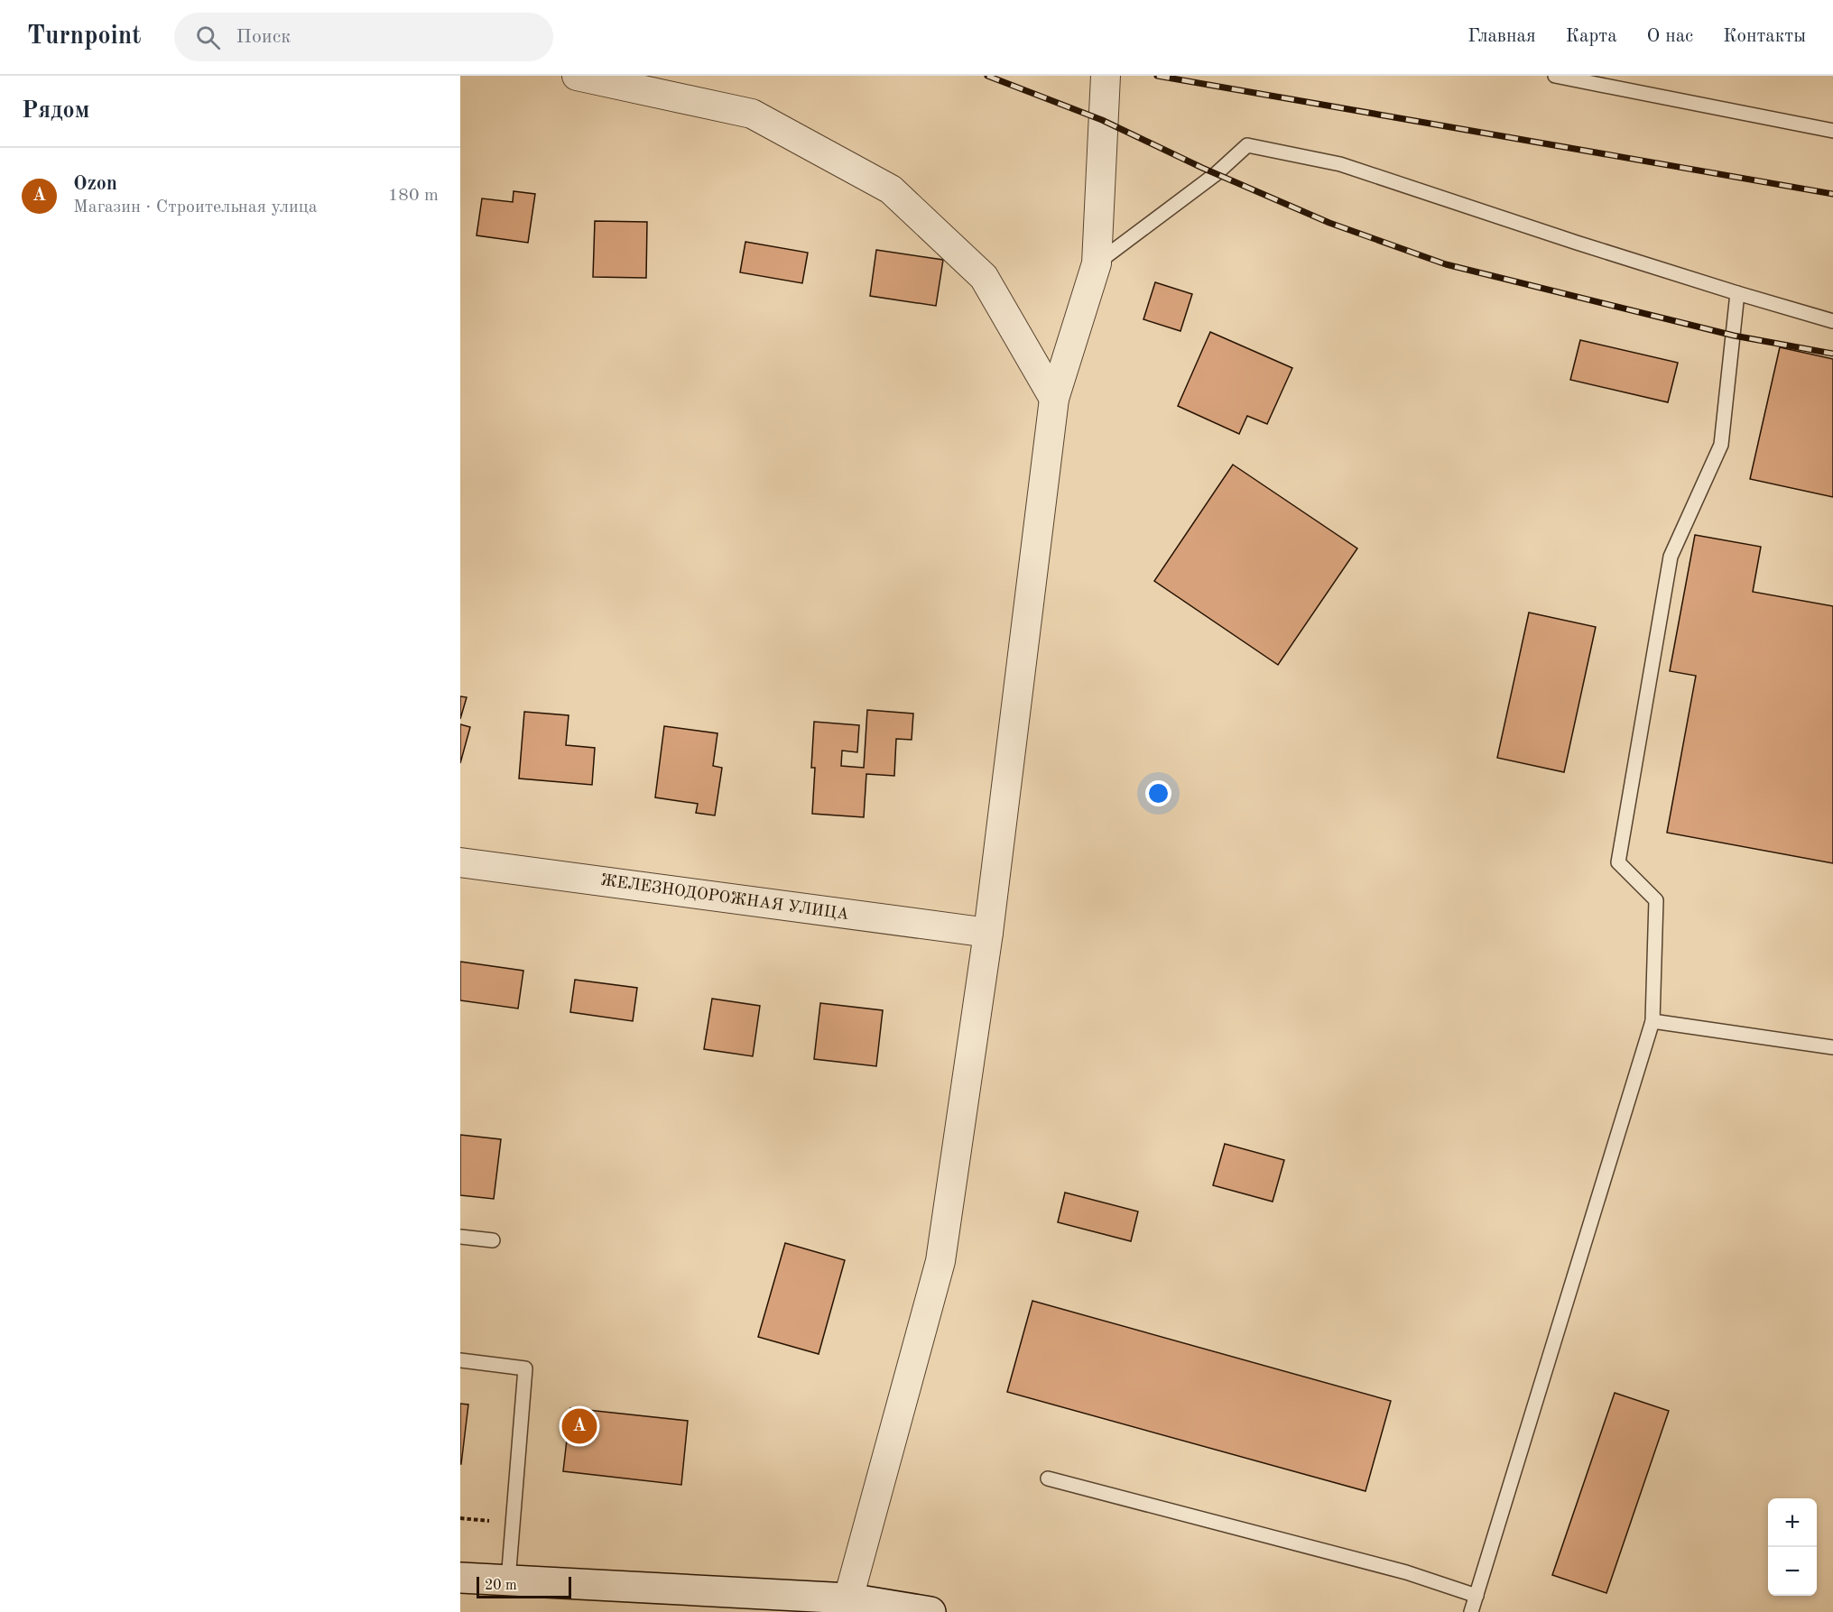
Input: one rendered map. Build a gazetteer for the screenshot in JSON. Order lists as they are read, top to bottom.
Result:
{
  "streets": {
    "street": ["ЖЕЛЕЗНОДОРОЖНАЯ УЛИЦА"]
  },
  "scale_bar": "20 m",
  "page": {
    "header": "Turnpoint",
    "search": "Поиск",
    "nav": [
      "Главная",
      "Карта",
      "О нас",
      "Контакты"
    ],
    "heading": "Рядом",
    "list": [
      {
        "mark": "A",
        "name": "Ozon",
        "note": "Магазин · Строительная улица",
        "value": "180 m"
      }
    ],
    "pins": "A",
    "map_buttons": ["+", "−"],
    "scale": "20 m"
  }
}
